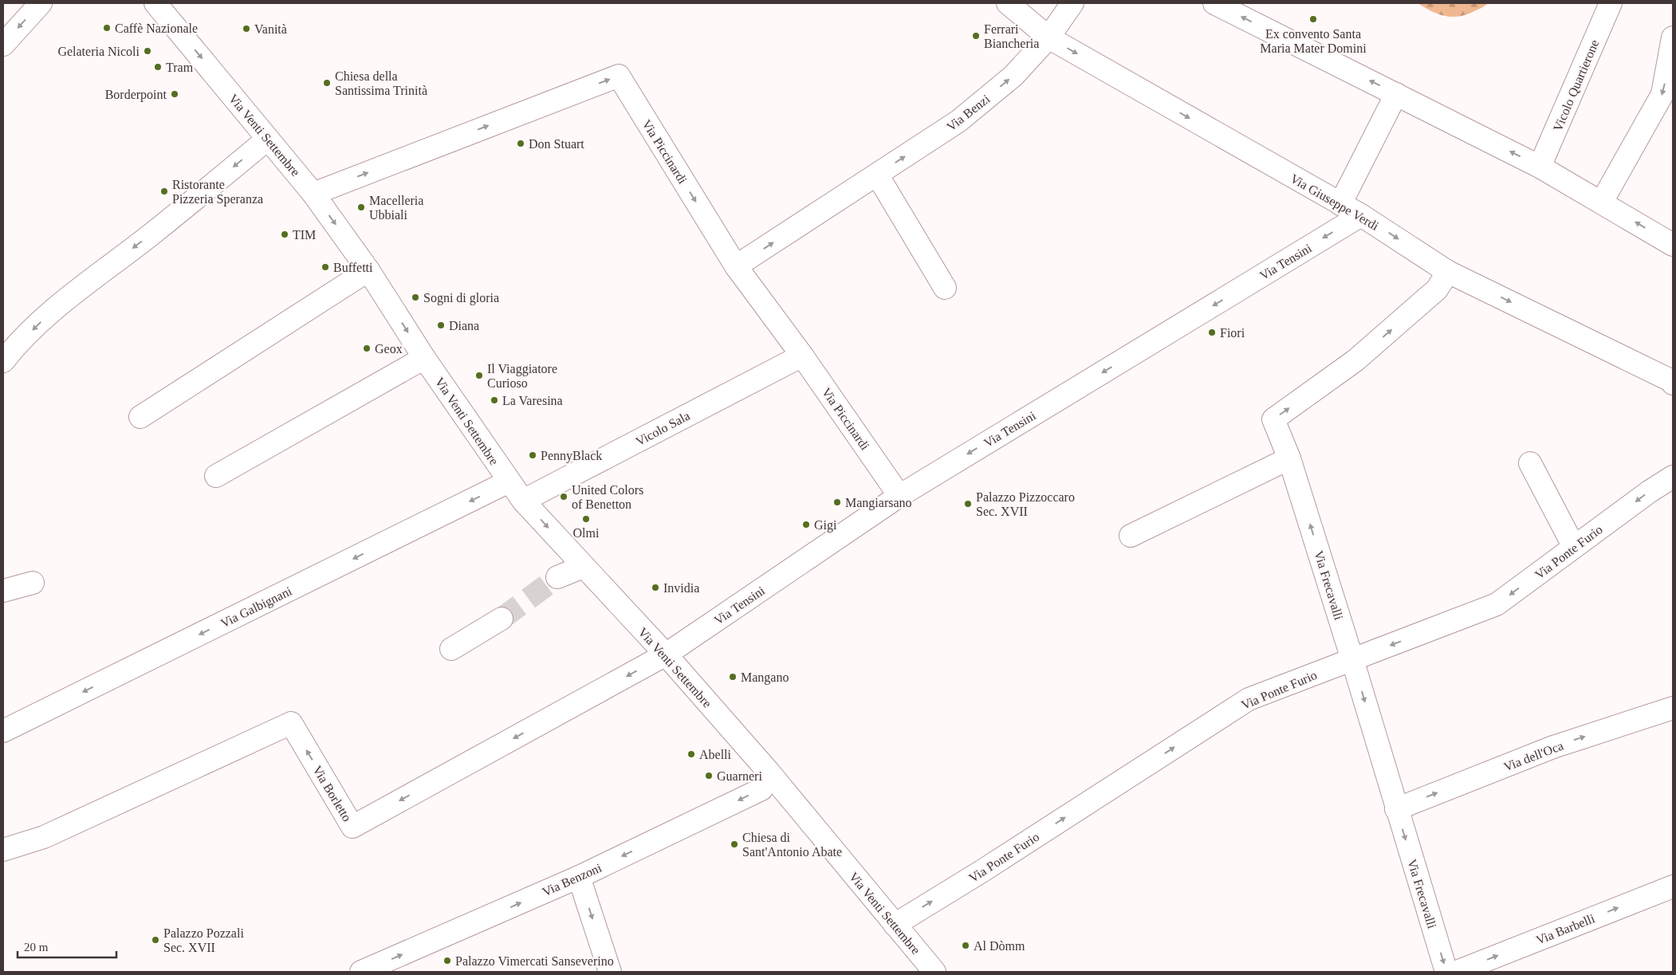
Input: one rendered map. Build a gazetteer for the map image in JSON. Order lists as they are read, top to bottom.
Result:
{
  "streets": {
    "street": [
      "Vicolo Quartierone",
      "Via Benzi",
      "Via Venti Settembre",
      "Via Piccinardi",
      "Via Giuseppe Verdi",
      "Via Tensini",
      "Vicolo Sala",
      "Via Ponte Furio",
      "Via Frecavalli",
      "Via Galbignani",
      "Via dell'Oca",
      "Via Borletto",
      "Via Benzoni",
      "Via Barbelli"
    ]
  },
  "crossings": [
    ["Via Benzi", "Via Piccinardi"],
    ["Via Benzi", "Via Giuseppe Verdi"],
    ["Via Venti Settembre", "Via Piccinardi"],
    ["Via Venti Settembre", "Via Tensini"],
    ["Via Venti Settembre", "Vicolo Sala"],
    ["Via Venti Settembre", "Via Ponte Furio"],
    ["Via Venti Settembre", "Via Galbignani"],
    ["Via Venti Settembre", "Via Borletto"],
    ["Via Venti Settembre", "Via Benzoni"],
    ["Via Piccinardi", "Via Tensini"],
    ["Via Piccinardi", "Vicolo Sala"],
    ["Via Giuseppe Verdi", "Via Tensini"],
    ["Via Giuseppe Verdi", "Via Frecavalli"],
    ["Via Tensini", "Via Borletto"],
    ["Via Ponte Furio", "Via Frecavalli"],
    ["Via Frecavalli", "Via dell'Oca"]
  ],
  "one_way": [
    "Via Benzi",
    "Via Venti Settembre",
    "Via dell'Oca",
    "Via Borletto",
    "Via Barbelli"
  ],
  "places": [
    "Ex convento Santa Maria Mater Domini",
    "Caffè Nazionale",
    "Vanità",
    "Ferrari Biancheria",
    "Gelateria Nicoli",
    "Tram",
    "Chiesa della Santissima Trinità",
    "Borderpoint",
    "Don Stuart",
    "Ristorante Pizzeria Speranza",
    "Macelleria Ubbiali",
    "TIM",
    "Buffetti",
    "Sogni di gloria",
    "Diana",
    "Fiori",
    "Geox",
    "Il Viaggiatore Curioso",
    "La Varesina",
    "PennyBlack",
    "United Colors of Benetton",
    "Mangiarsano",
    "Palazzo Pizzoccaro Sec. XVII",
    "Olmi",
    "Gigi",
    "Invidia",
    "Mangano",
    "Abelli",
    "Guarneri",
    "Chiesa di Sant'Antonio Abate",
    "Palazzo Pozzali Sec. XVII",
    "Al Dòmm",
    "Palazzo Vimercati Sanseverino"
  ],
  "scale_bar": "20 m"
}
